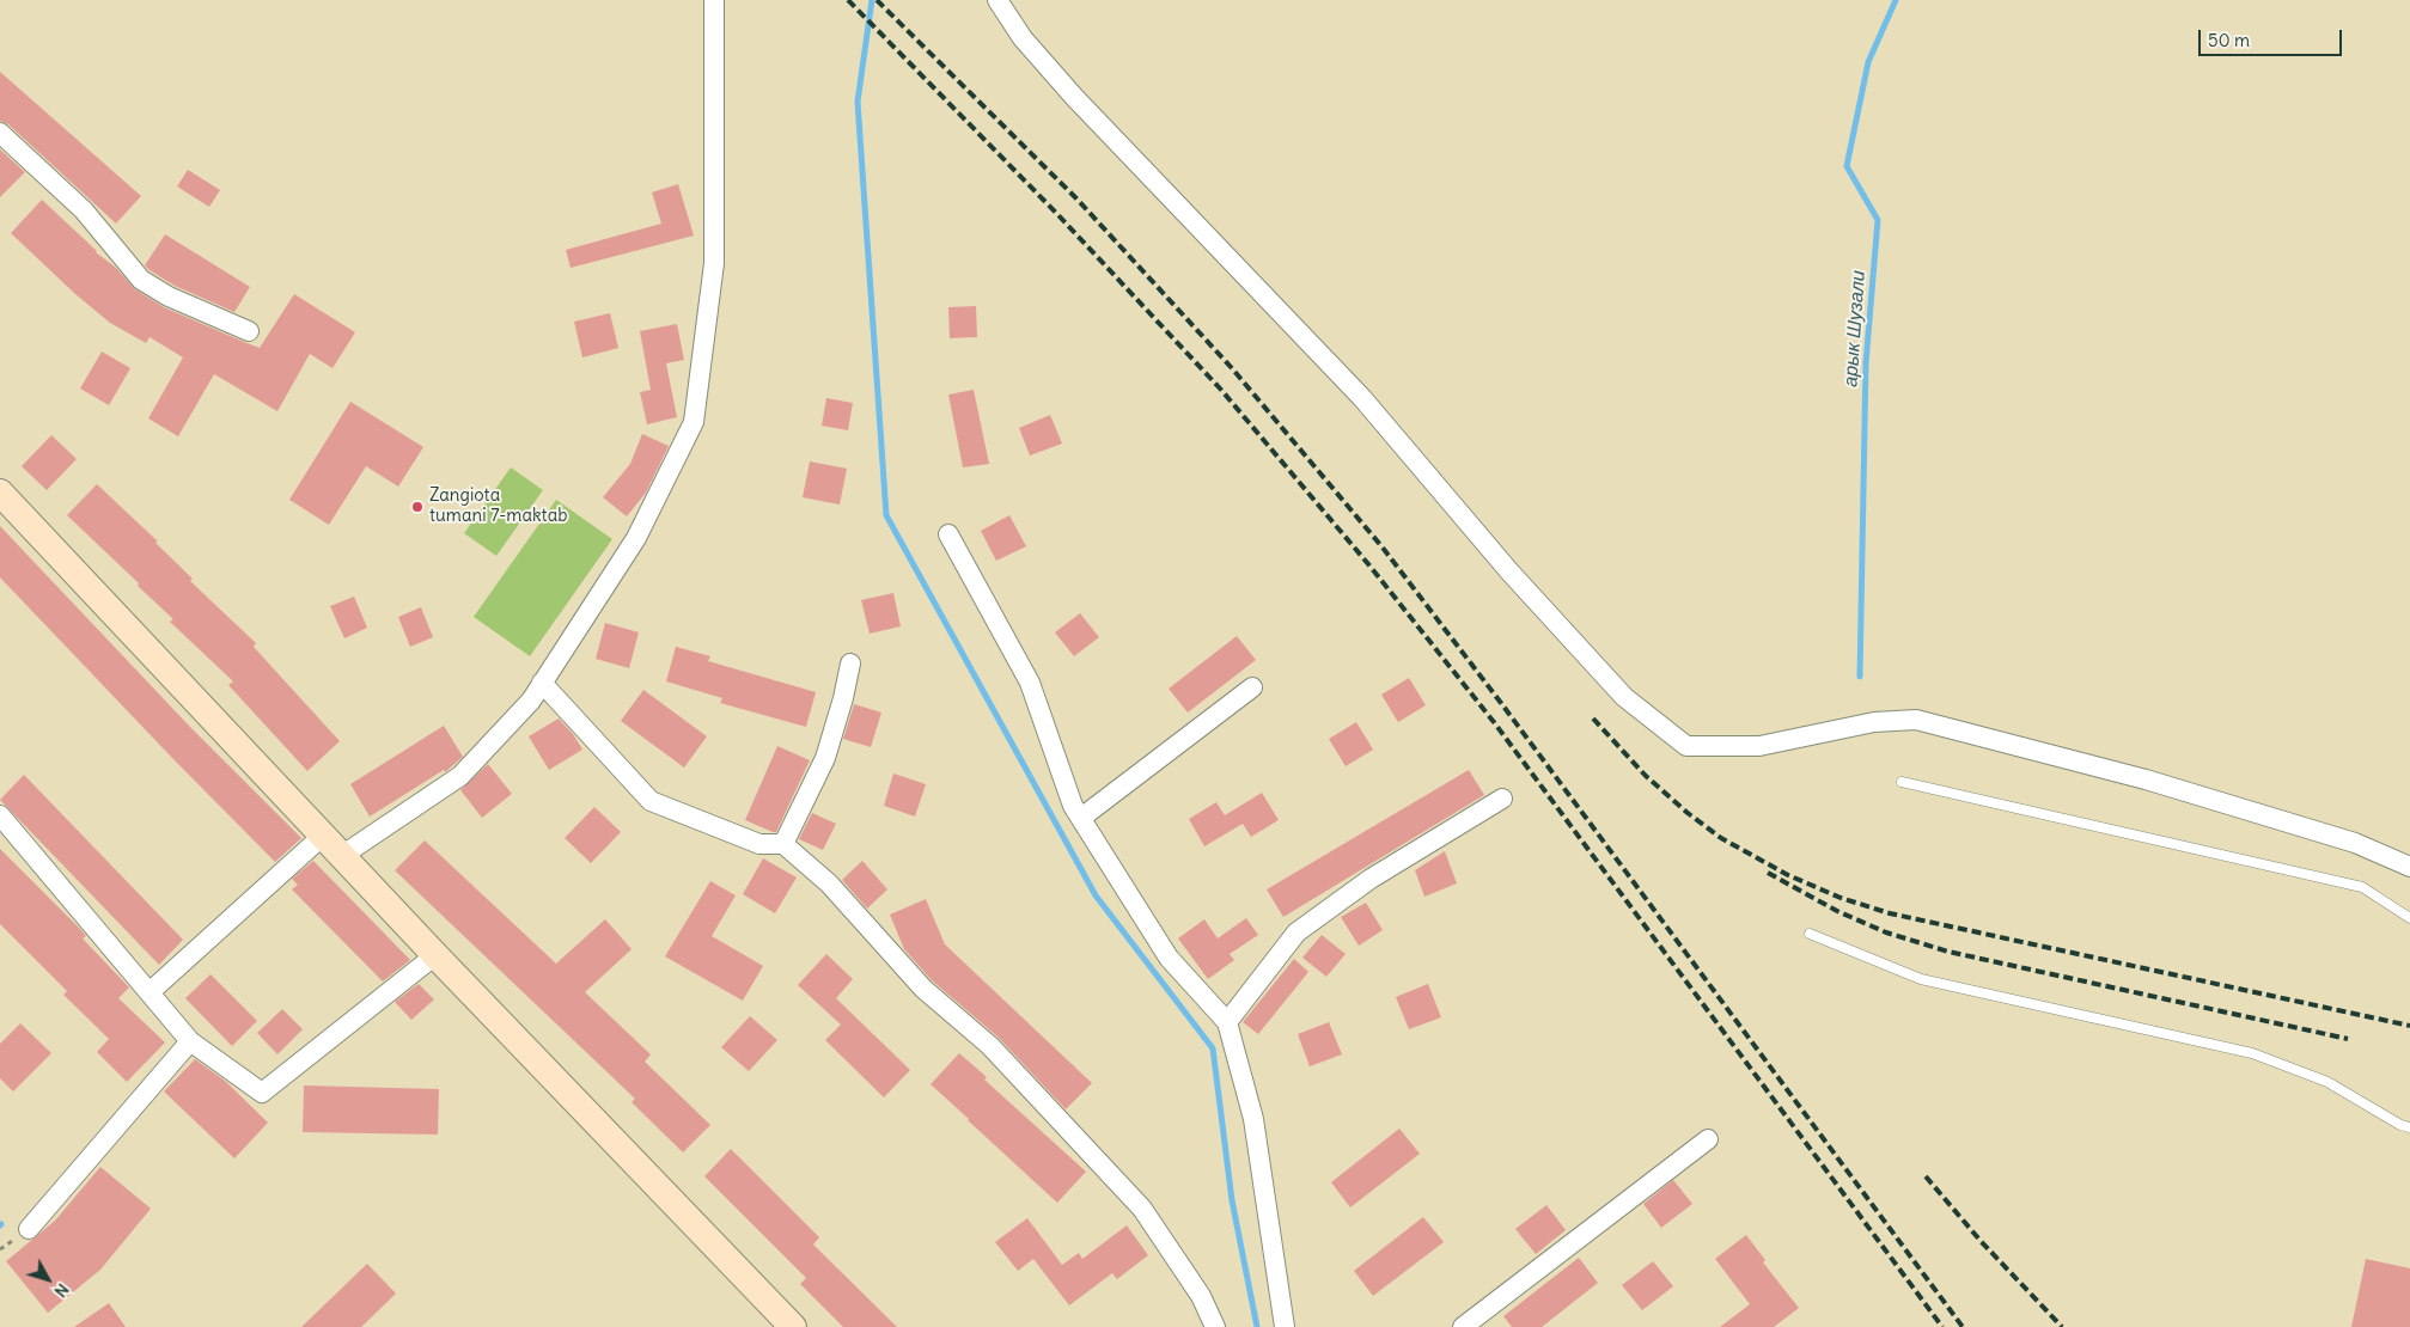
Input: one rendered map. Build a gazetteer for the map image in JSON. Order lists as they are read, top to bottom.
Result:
{
  "water": ["арык Шузали"],
  "places": ["Zangiota tumani 7-maktab"],
  "scale_bar": "50 m",
  "north": "bottom right"
}
